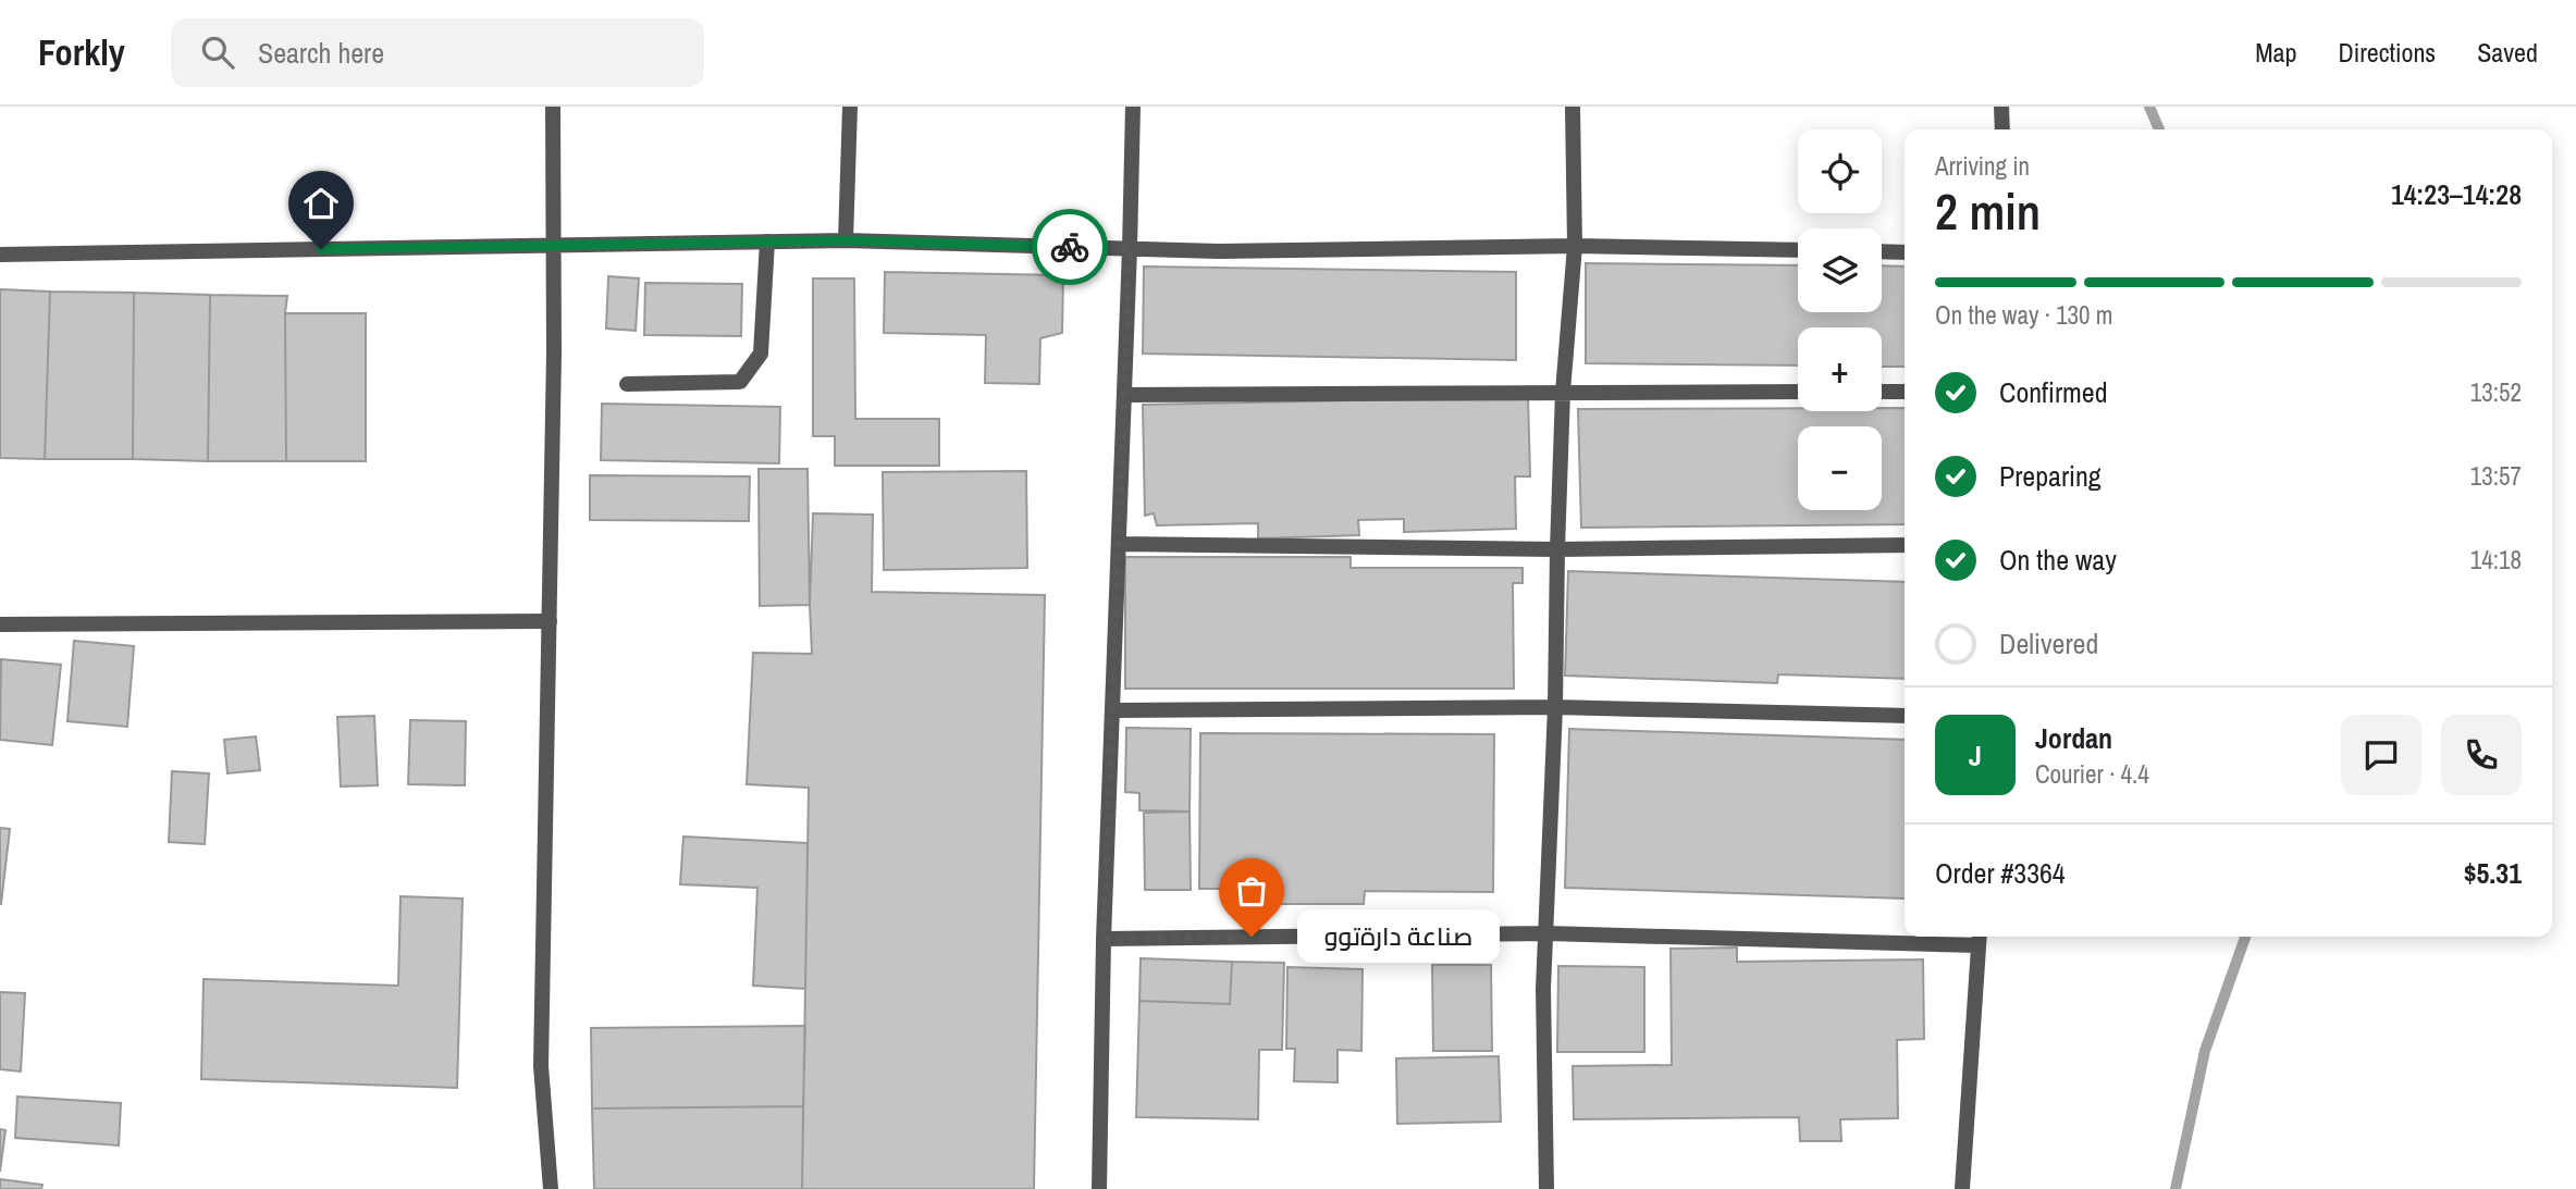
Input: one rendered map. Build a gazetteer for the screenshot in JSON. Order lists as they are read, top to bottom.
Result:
{
  "places": ["صناعة دارةتوو"],
  "page": {
    "header": "Forkly",
    "search": "Search here",
    "nav": ["Map", "Directions", "Saved"],
    "map_buttons": ["+", "−"],
    "heading": ["2 min", "Arriving in", "14:23–14:28"],
    "panel": [
      "Jordan",
      "Courier · 4.4",
      "Order #3364",
      "$5.31"
    ],
    "bar": "On the way · 130 m",
    "list": [
      ["Confirmed", "13:52"],
      ["Preparing", "13:57"],
      ["On the way", "14:18"],
      "Delivered"
    ],
    "round": "J",
    "bubble": "صناعة دارةتوو"
  }
}
